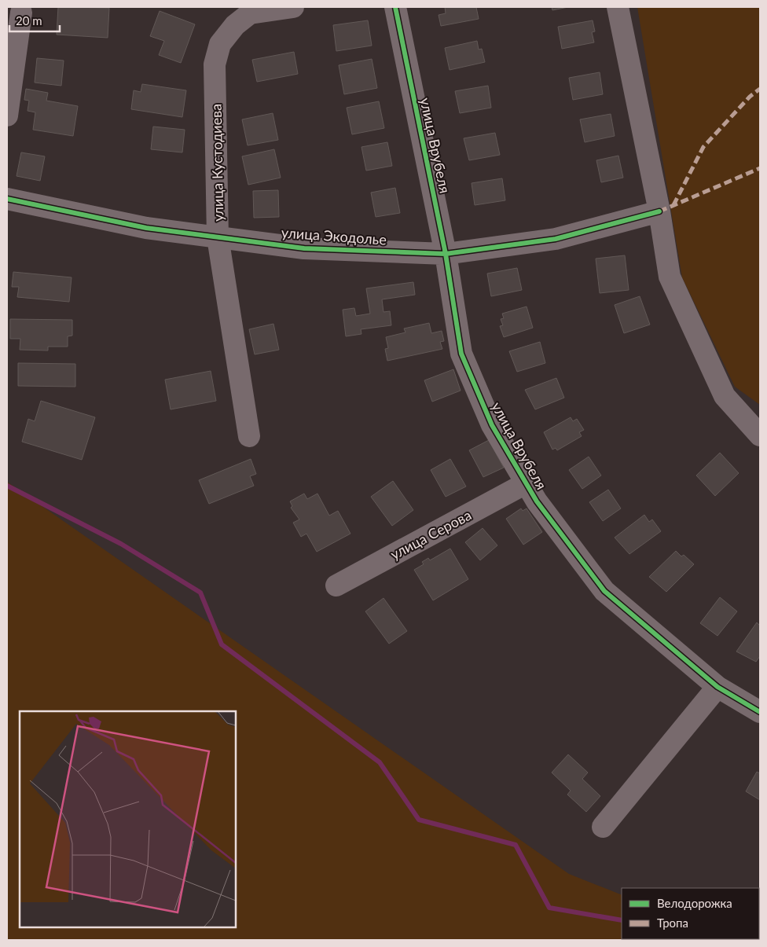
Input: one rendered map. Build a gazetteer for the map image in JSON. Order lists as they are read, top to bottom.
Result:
{
  "streets": {
    "street": [
      "улица Врубеля",
      "улица Кустодиева",
      "улица Экодолье",
      "улица Серова"
    ]
  },
  "crossings": [
    ["улица Врубеля", "улица Экодолье"],
    ["улица Врубеля", "улица Серова"],
    ["улица Кустодиева", "улица Экодолье"]
  ],
  "legend": ["Велодорожка", "Тропа"],
  "scale_bar": "20 m"
}
